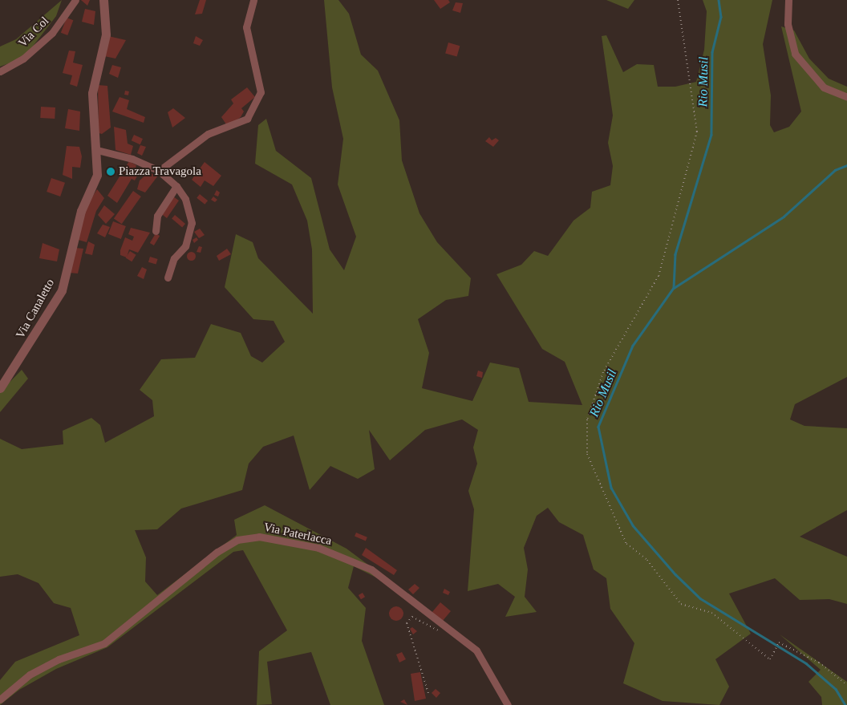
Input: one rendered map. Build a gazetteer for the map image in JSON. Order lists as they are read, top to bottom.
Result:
{
  "streets": {
    "street": ["Via Col", "Via Canaletto", "Via Paterlacca"]
  },
  "water": ["Rio Musil"],
  "places": ["Piazza Travagola"]
}
